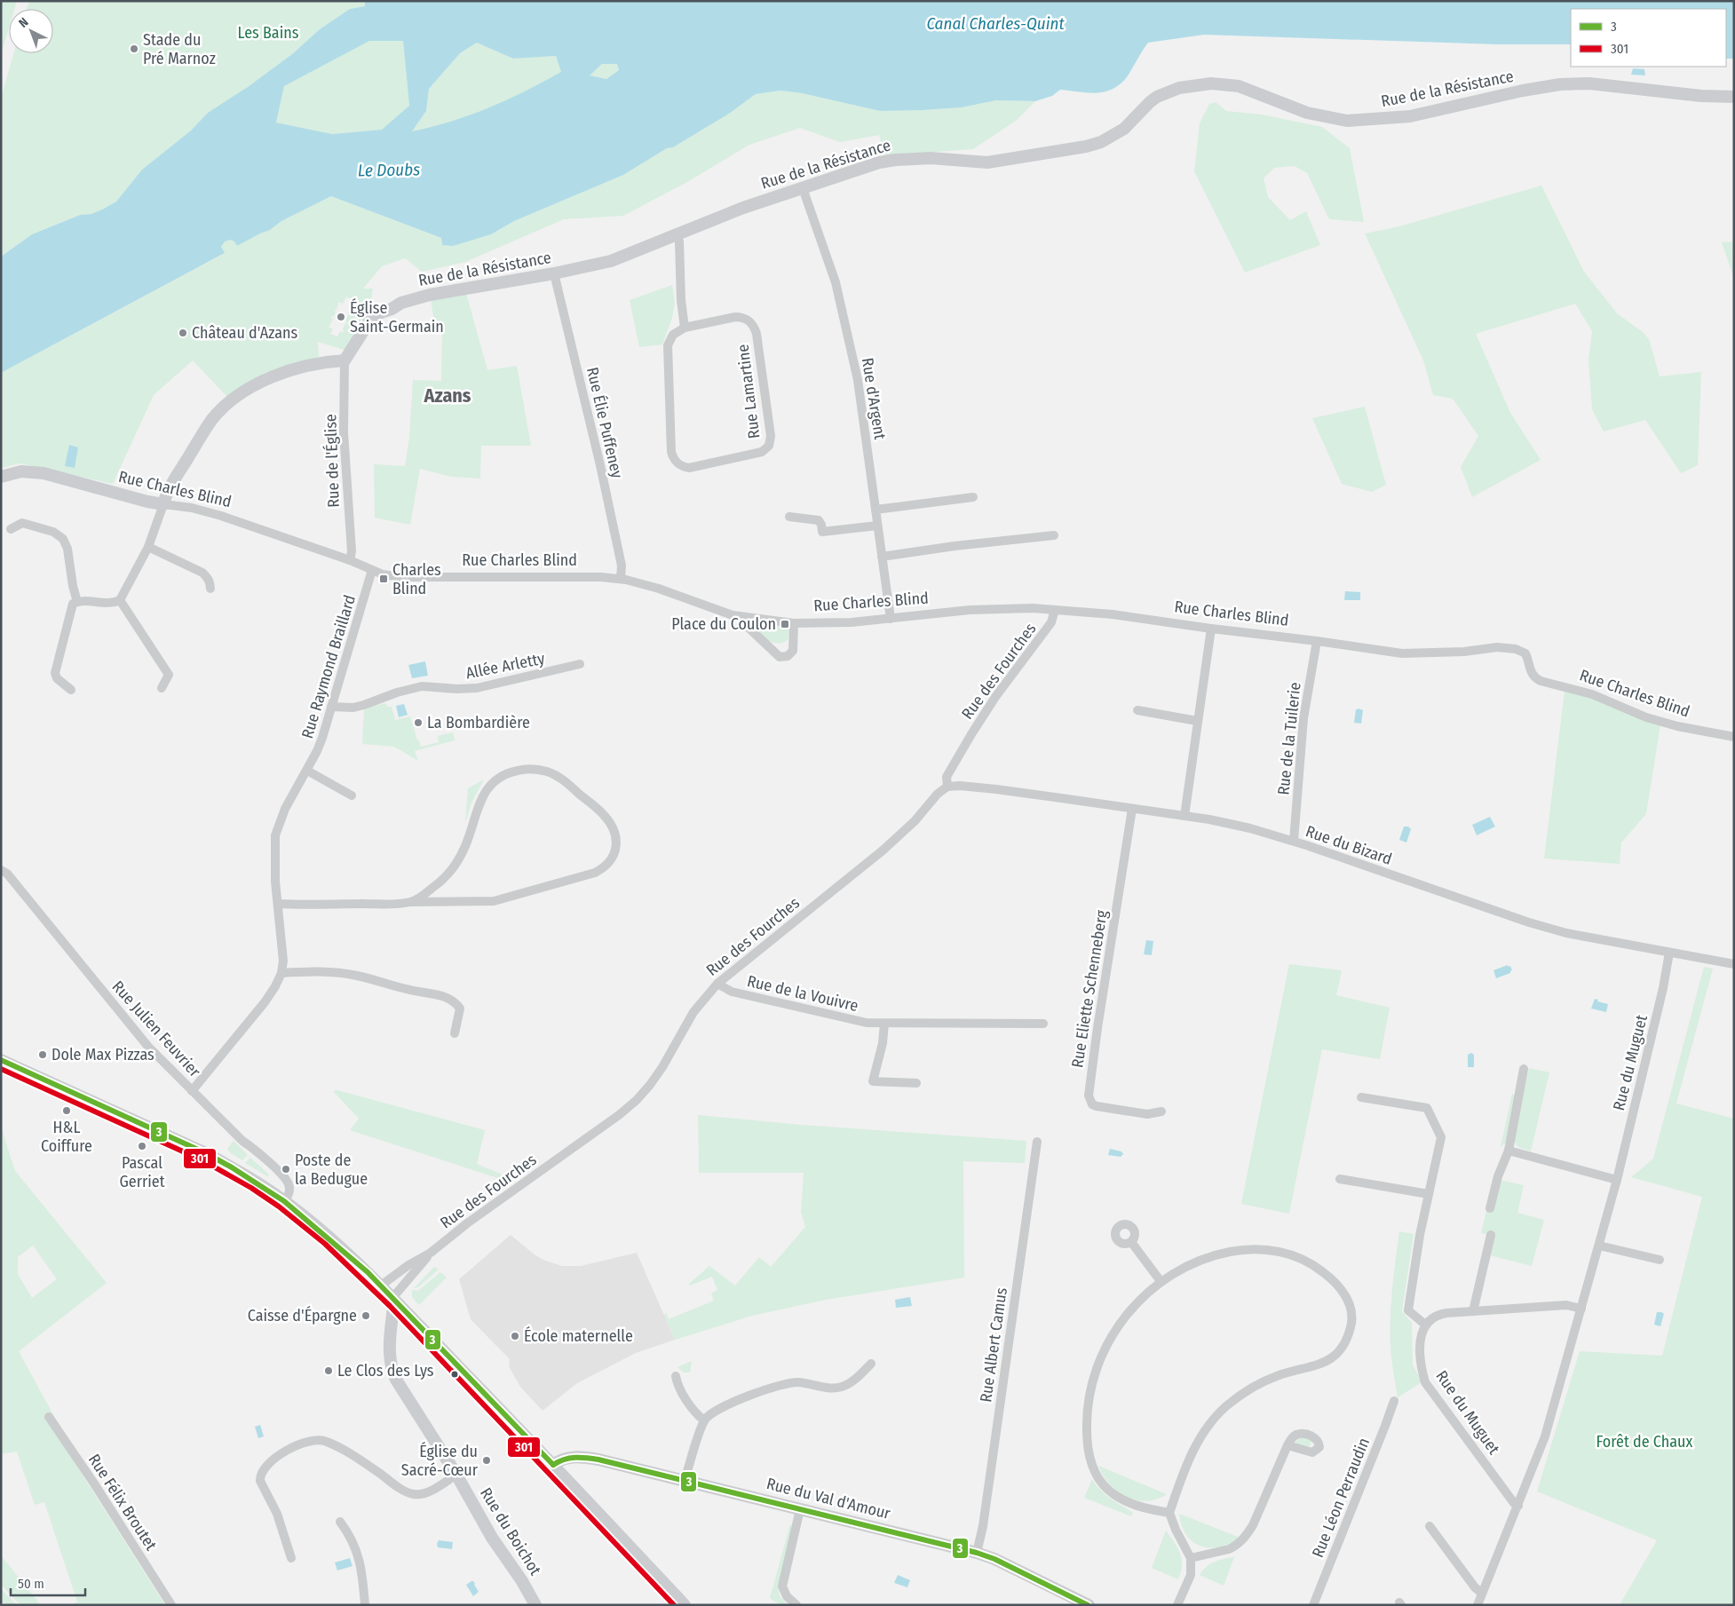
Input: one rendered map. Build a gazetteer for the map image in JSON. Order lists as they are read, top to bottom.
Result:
{
  "streets": {
    "street": [
      "Rue de la Résistance",
      "Rue Lamartine",
      "Rue d'Argent",
      "Rue Élie Puffeney",
      "Rue de l'Église",
      "Rue Charles Blind",
      "Allée Arletty",
      "Rue Raymond Braillard",
      "Rue des Fourches",
      "Rue de la Tuilerie",
      "Rue du Bizard",
      "Rue Eliette Schenneberg",
      "Rue de la Vouivre",
      "Rue Julien Feuvrier",
      "Rue du Muguet",
      "Rue Albert Camus",
      "Rue Léon Perraudin",
      "Rue du Val d'Amour",
      "Rue Félix Broutet",
      "Rue du Boichot"
    ]
  },
  "crossings": [
    ["Rue de la Résistance", "Rue d'Argent"],
    ["Rue de la Résistance", "Rue Élie Puffeney"],
    ["Rue de la Résistance", "Rue de l'Église"],
    ["Rue d'Argent", "Rue Charles Blind"],
    ["Rue Élie Puffeney", "Rue Charles Blind"],
    ["Rue de l'Église", "Rue Charles Blind"],
    ["Rue Charles Blind", "Rue Raymond Braillard"],
    ["Rue Charles Blind", "Rue des Fourches"],
    ["Rue Charles Blind", "Rue de la Tuilerie"],
    ["Allée Arletty", "Rue Raymond Braillard"],
    ["Rue Raymond Braillard", "Rue Julien Feuvrier"],
    ["Rue des Fourches", "Rue du Bizard"],
    ["Rue des Fourches", "Rue de la Vouivre"],
    ["Rue des Fourches", "Rue du Boichot"],
    ["Rue de la Tuilerie", "Rue du Bizard"],
    ["Rue du Bizard", "Rue Eliette Schenneberg"],
    ["Rue du Bizard", "Rue du Muguet"],
    ["Rue Albert Camus", "Rue du Val d'Amour"]
  ],
  "districts": ["Azans"],
  "water": ["Canal Charles-Quint", "Le Doubs"],
  "parks": ["Les Bains", "Forêt de Chaux"],
  "places": {
    "other": [
      "Stade du Pré Marnoz",
      "Église Saint-Germain",
      "Château d'Azans",
      "La Bombardière",
      "Dole Max Pizzas",
      "H&L Coiffure",
      "Pascal Gerriet",
      "Poste de la Bedugue",
      "Caisse d'Épargne",
      "École maternelle",
      "Le Clos des Lys",
      "Église du Sacré-Cœur"
    ],
    "transit": ["Charles Blind", "Place du Coulon"]
  },
  "lines": ["transit line 3", "transit line 301"],
  "legend": ["3", "301"],
  "scale_bar": "50 m",
  "north": "top left"
}
